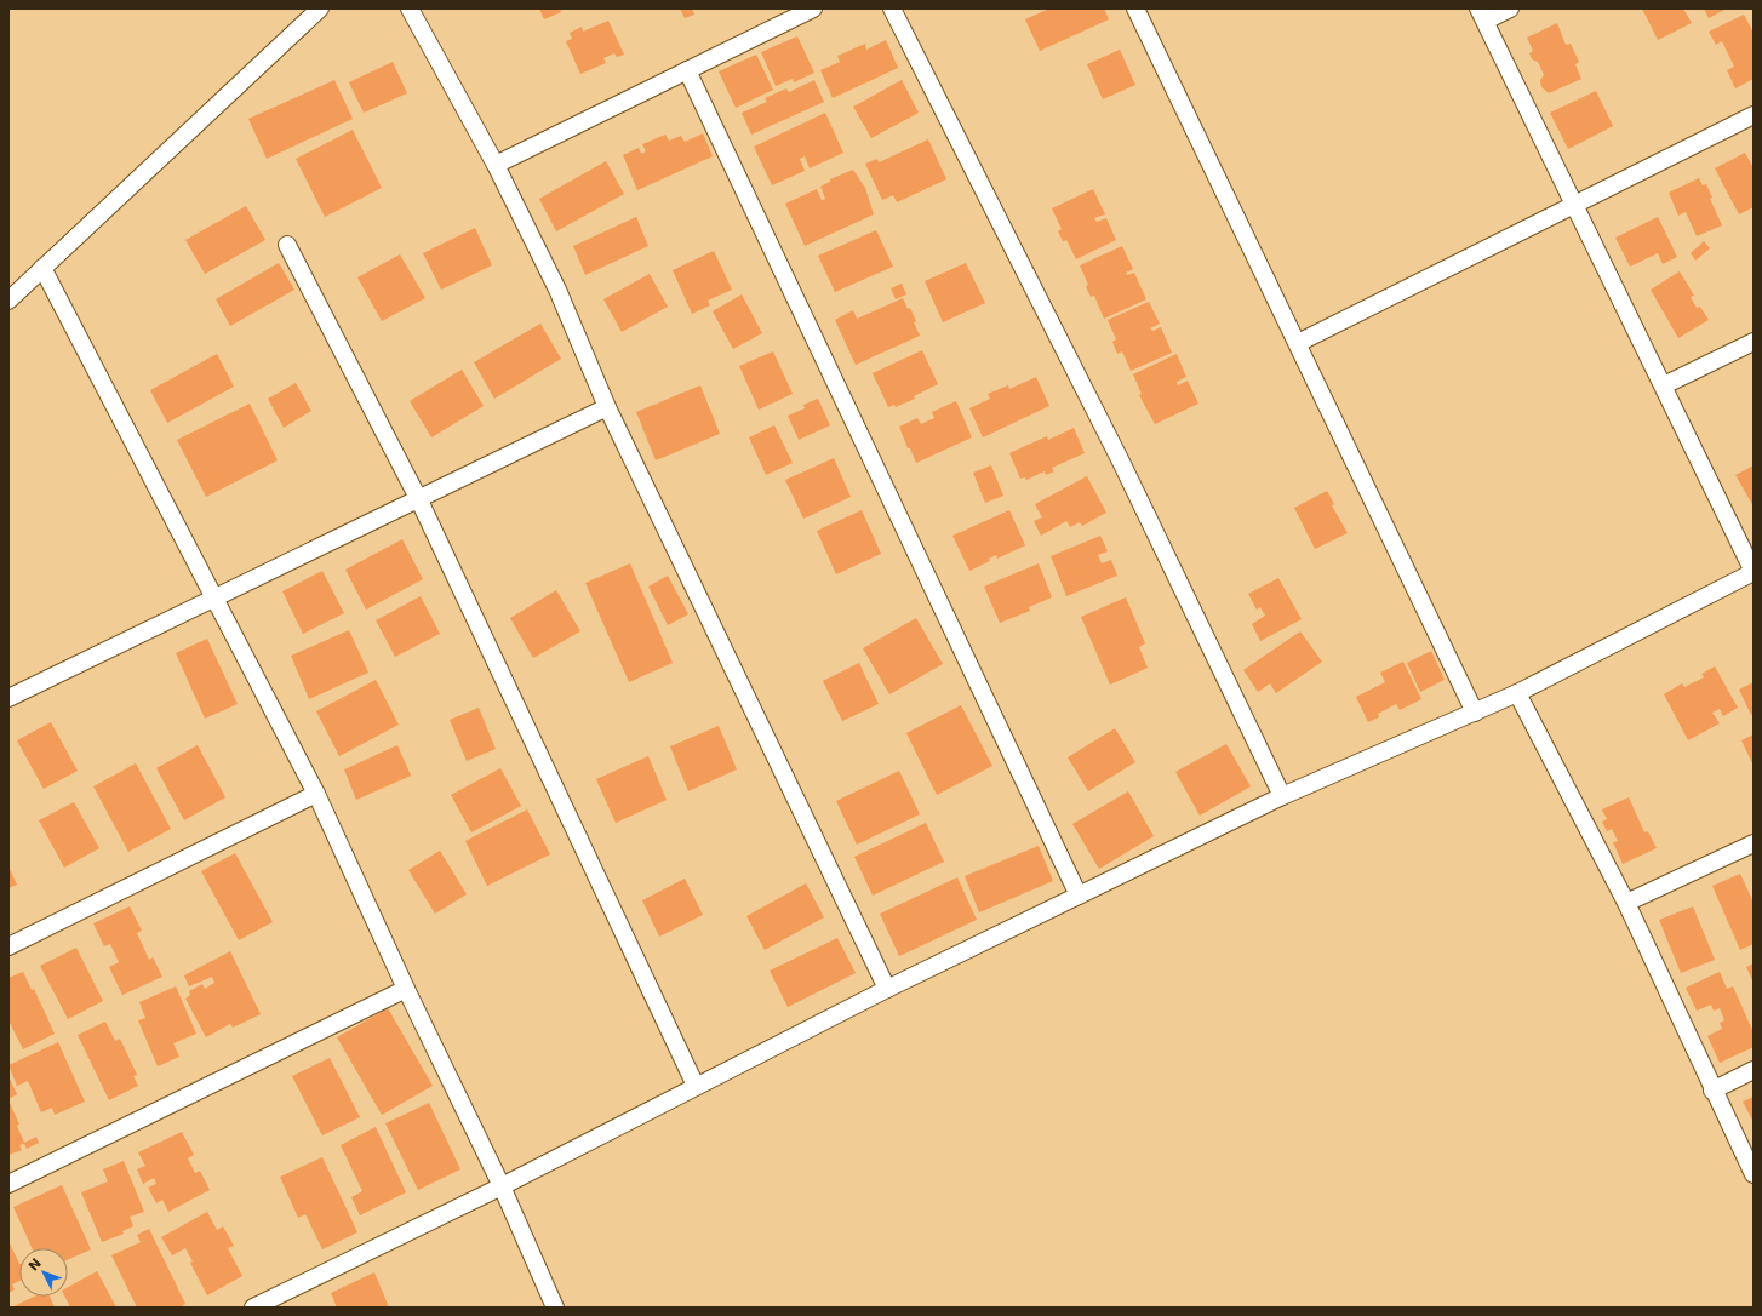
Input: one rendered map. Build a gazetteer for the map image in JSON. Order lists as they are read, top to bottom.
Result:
{
  "north": "top left"
}
